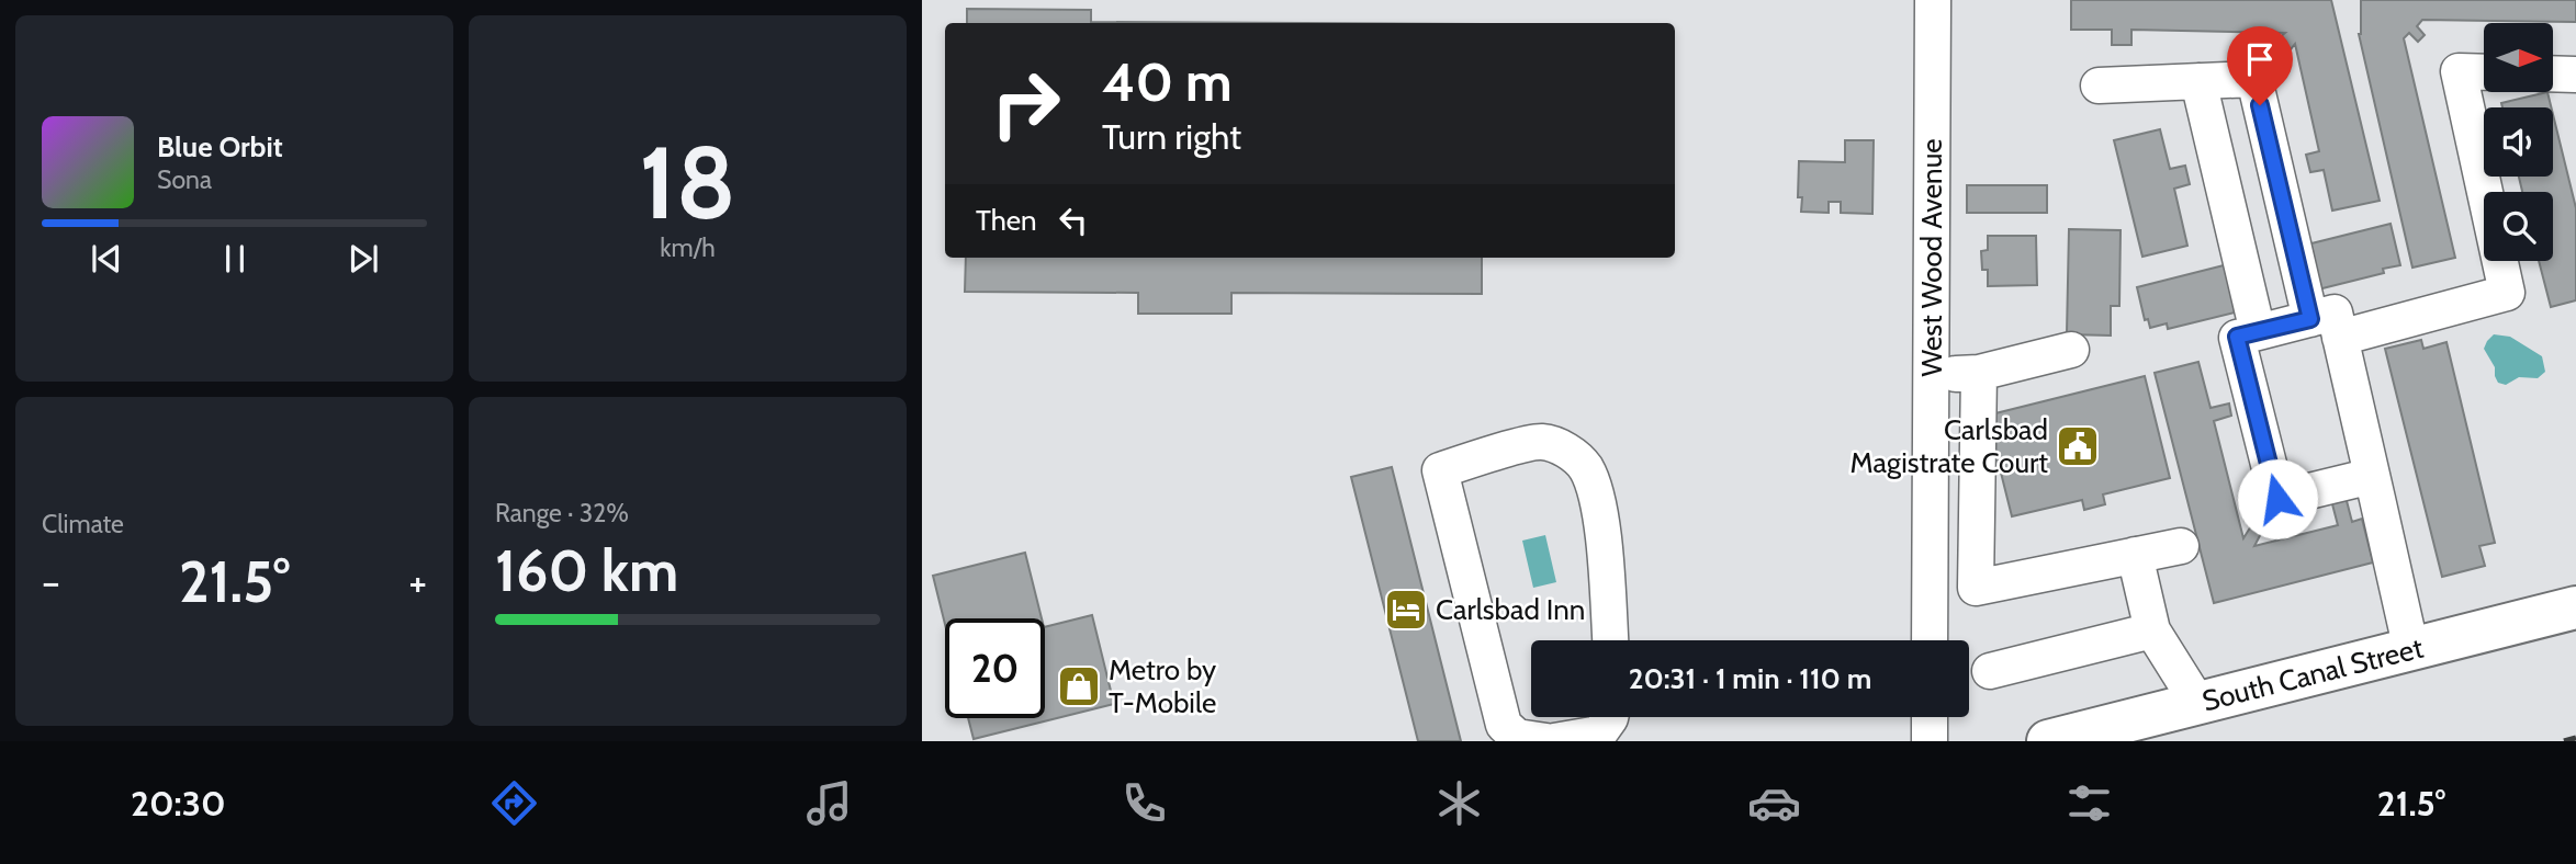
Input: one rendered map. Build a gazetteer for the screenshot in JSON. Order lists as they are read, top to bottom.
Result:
{
  "streets": {
    "highway": ["South Canal Street"],
    "street": ["West Wood Avenue"]
  },
  "places": {
    "public building": ["Carlsbad Magistrate Court"],
    "hotel": ["Carlsbad Inn"],
    "shop": ["Metro by T-Mobile"]
  },
  "north": "right",
  "page": {
    "tile": [
      ["18", "km/h"],
      "Climate",
      ["Range · 32%", "160 km"]
    ],
    "turn": ["40 m", "Turn right"],
    "song": ["Blue Orbit", "Sona"],
    "then": "Then",
    "heat": ["−", "21.5°", "+"],
    "limit": "20",
    "trip": "20:31 · 1 min · 110 m",
    "tabs": ["20:30", "21.5°"]
  }
}
